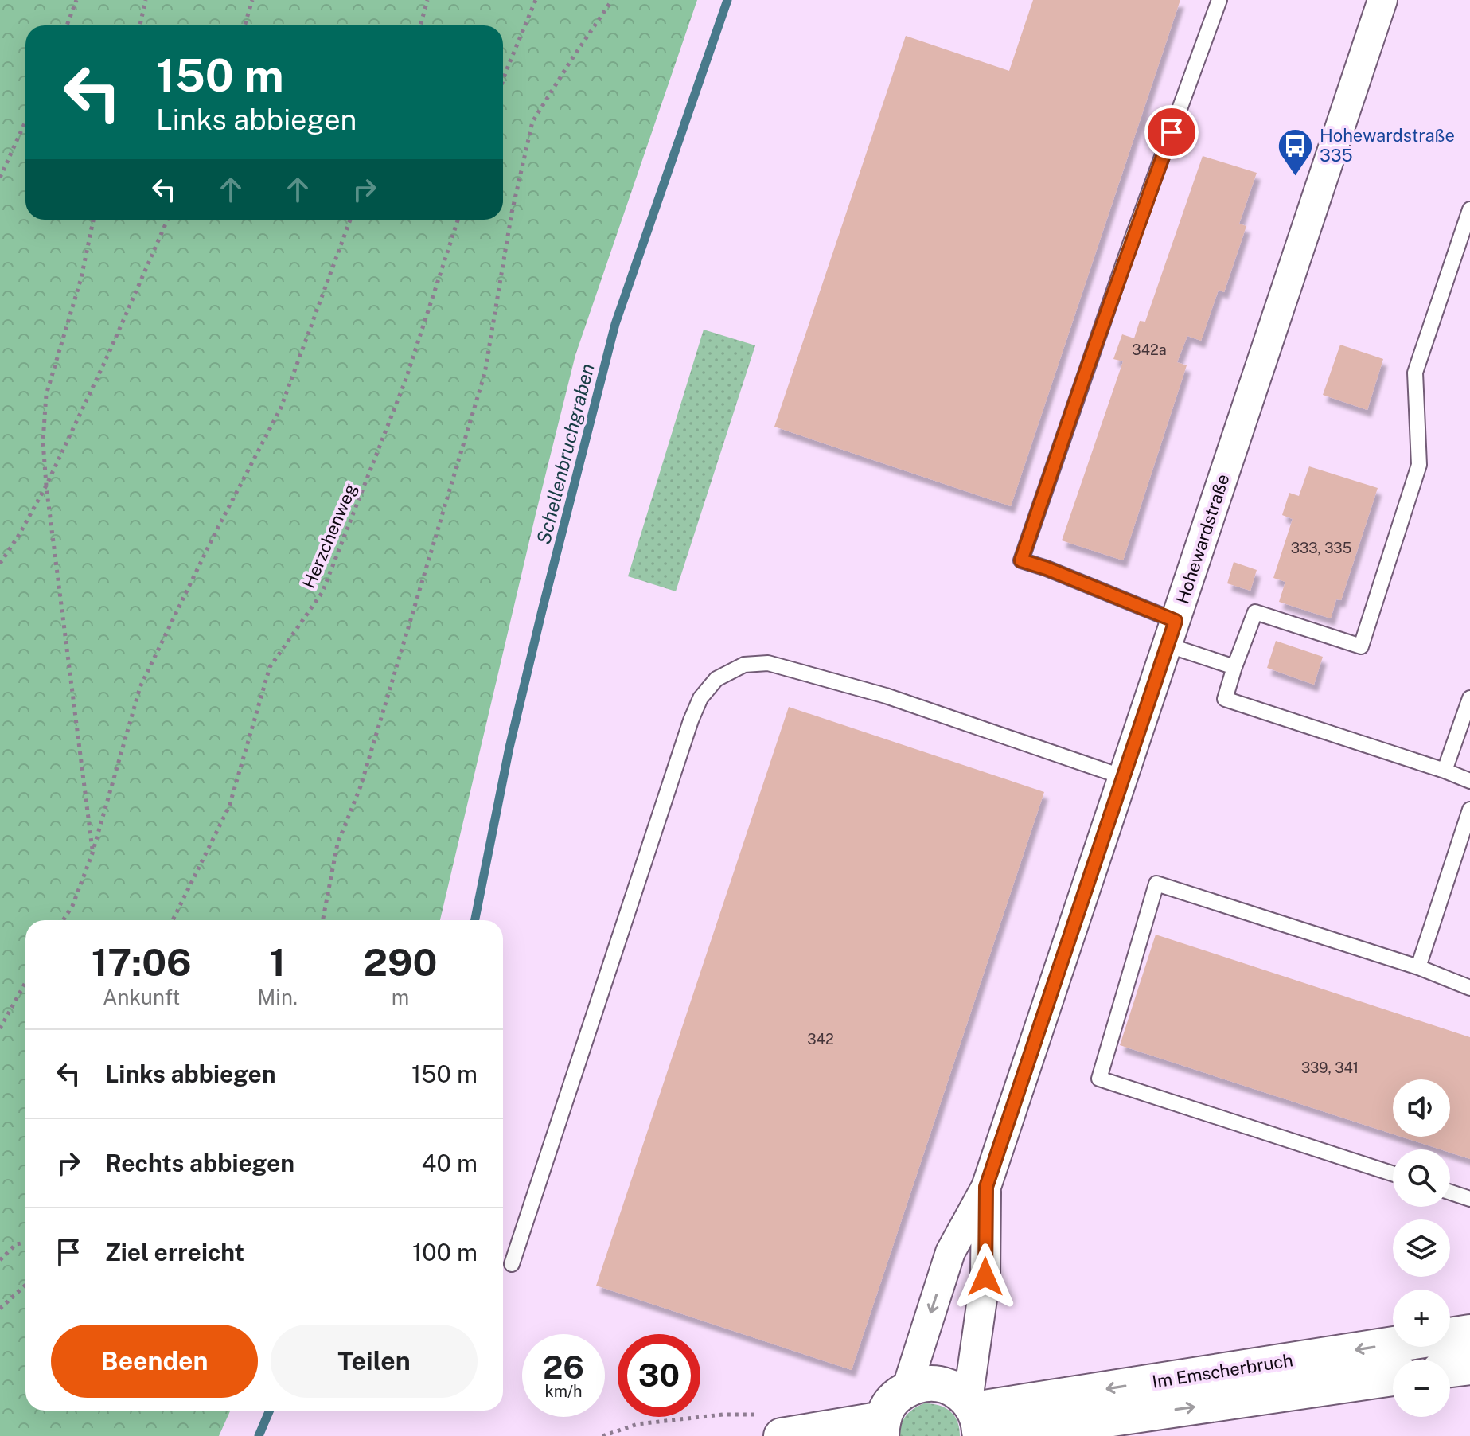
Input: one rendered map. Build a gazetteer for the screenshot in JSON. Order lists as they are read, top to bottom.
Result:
{
  "streets": {
    "main road": ["Im Emscherbruch"],
    "street": ["Hohewardstraße"],
    "path": ["Herzchenweg"]
  },
  "crossings": [
    ["Hohewardstraße", "Im Emscherbruch"]
  ],
  "water": ["Schellenbruchgraben"],
  "places": {
    "bus stop": ["Hohewardstraße 335"]
  },
  "house_numbers": [
    "342a",
    "333, 335",
    "342",
    "339, 341"
  ],
  "page": {
    "turn": ["150 m", "Links abbiegen"],
    "eta": [
      "17:06",
      "Ankunft",
      "1",
      "Min.",
      "290",
      "m"
    ],
    "list": [
      {
        "name": "Links abbiegen",
        "value": "150 m"
      },
      {
        "name": "Rechts abbiegen",
        "value": "40 m"
      },
      {
        "name": "Ziel erreicht",
        "value": "100 m"
      }
    ],
    "map_buttons": ["+", "−"],
    "buttons": ["Beenden", "Teilen"],
    "speed": "26 km/h",
    "limit": "30"
  }
}
